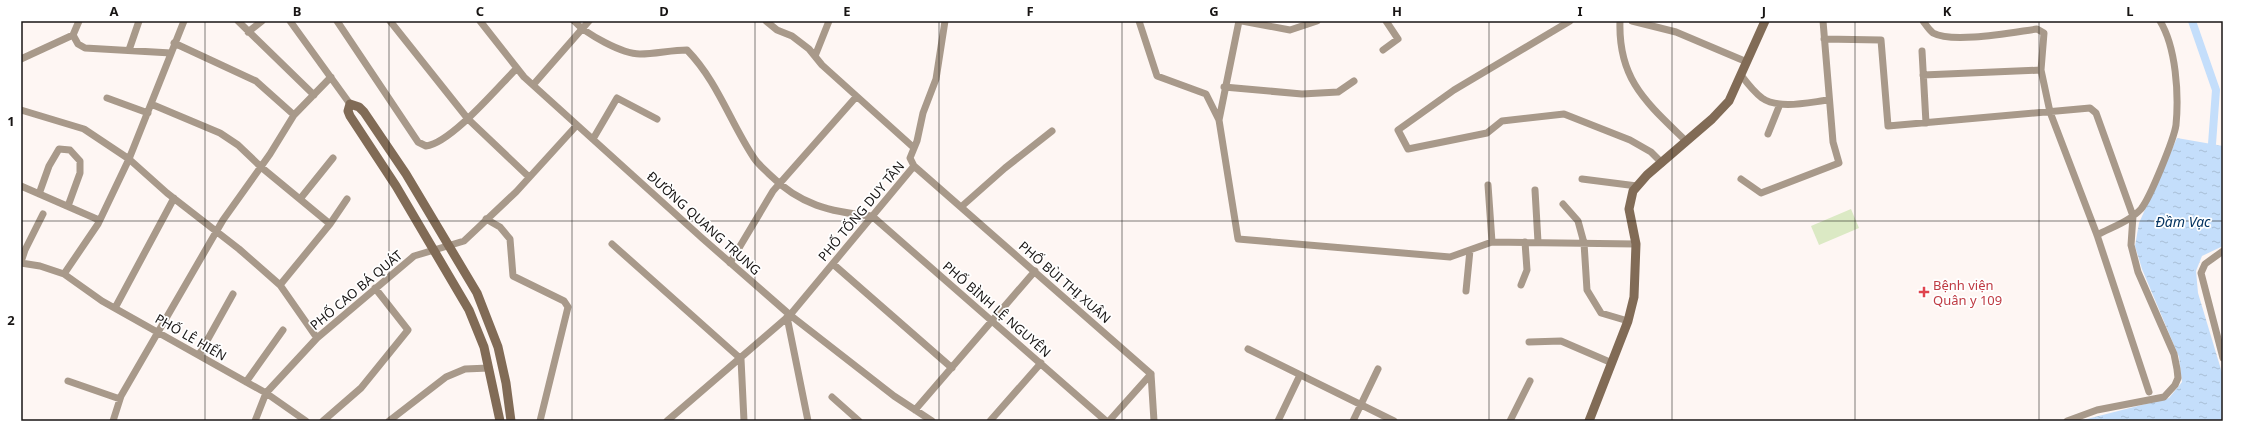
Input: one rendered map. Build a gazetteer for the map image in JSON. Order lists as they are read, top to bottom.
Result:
{
  "streets": {
    "street": [
      "PHỐ TỐNG DUY TÂN",
      "ĐƯỜNG QUANG TRUNG",
      "PHỐ BÙI THỊ XUÂN",
      "PHỐ CAO BÁ QUÁT",
      "PHỐ BÌNH LỆ NGUYÊN",
      "PHỐ LÊ HIẾN"
    ]
  },
  "crossings": [
    ["PHỐ TỐNG DUY TÂN", "ĐƯỜNG QUANG TRUNG"],
    ["PHỐ TỐNG DUY TÂN", "PHỐ BÙI THỊ XUÂN"],
    ["PHỐ TỐNG DUY TÂN", "PHỐ BÌNH LỆ NGUYÊN"],
    ["ĐƯỜNG QUANG TRUNG", "PHỐ CAO BÁ QUÁT"],
    ["PHỐ CAO BÁ QUÁT", "PHỐ LÊ HIẾN"]
  ],
  "water": ["Đầm Vạc"],
  "places": {
    "health": ["Bệnh viện Quân y 109"]
  },
  "grid": {
    "columns": [
      "A",
      "B",
      "C",
      "D",
      "E",
      "F",
      "G",
      "H",
      "I",
      "J",
      "K",
      "L"
    ],
    "rows": ["1", "2"]
  }
}
